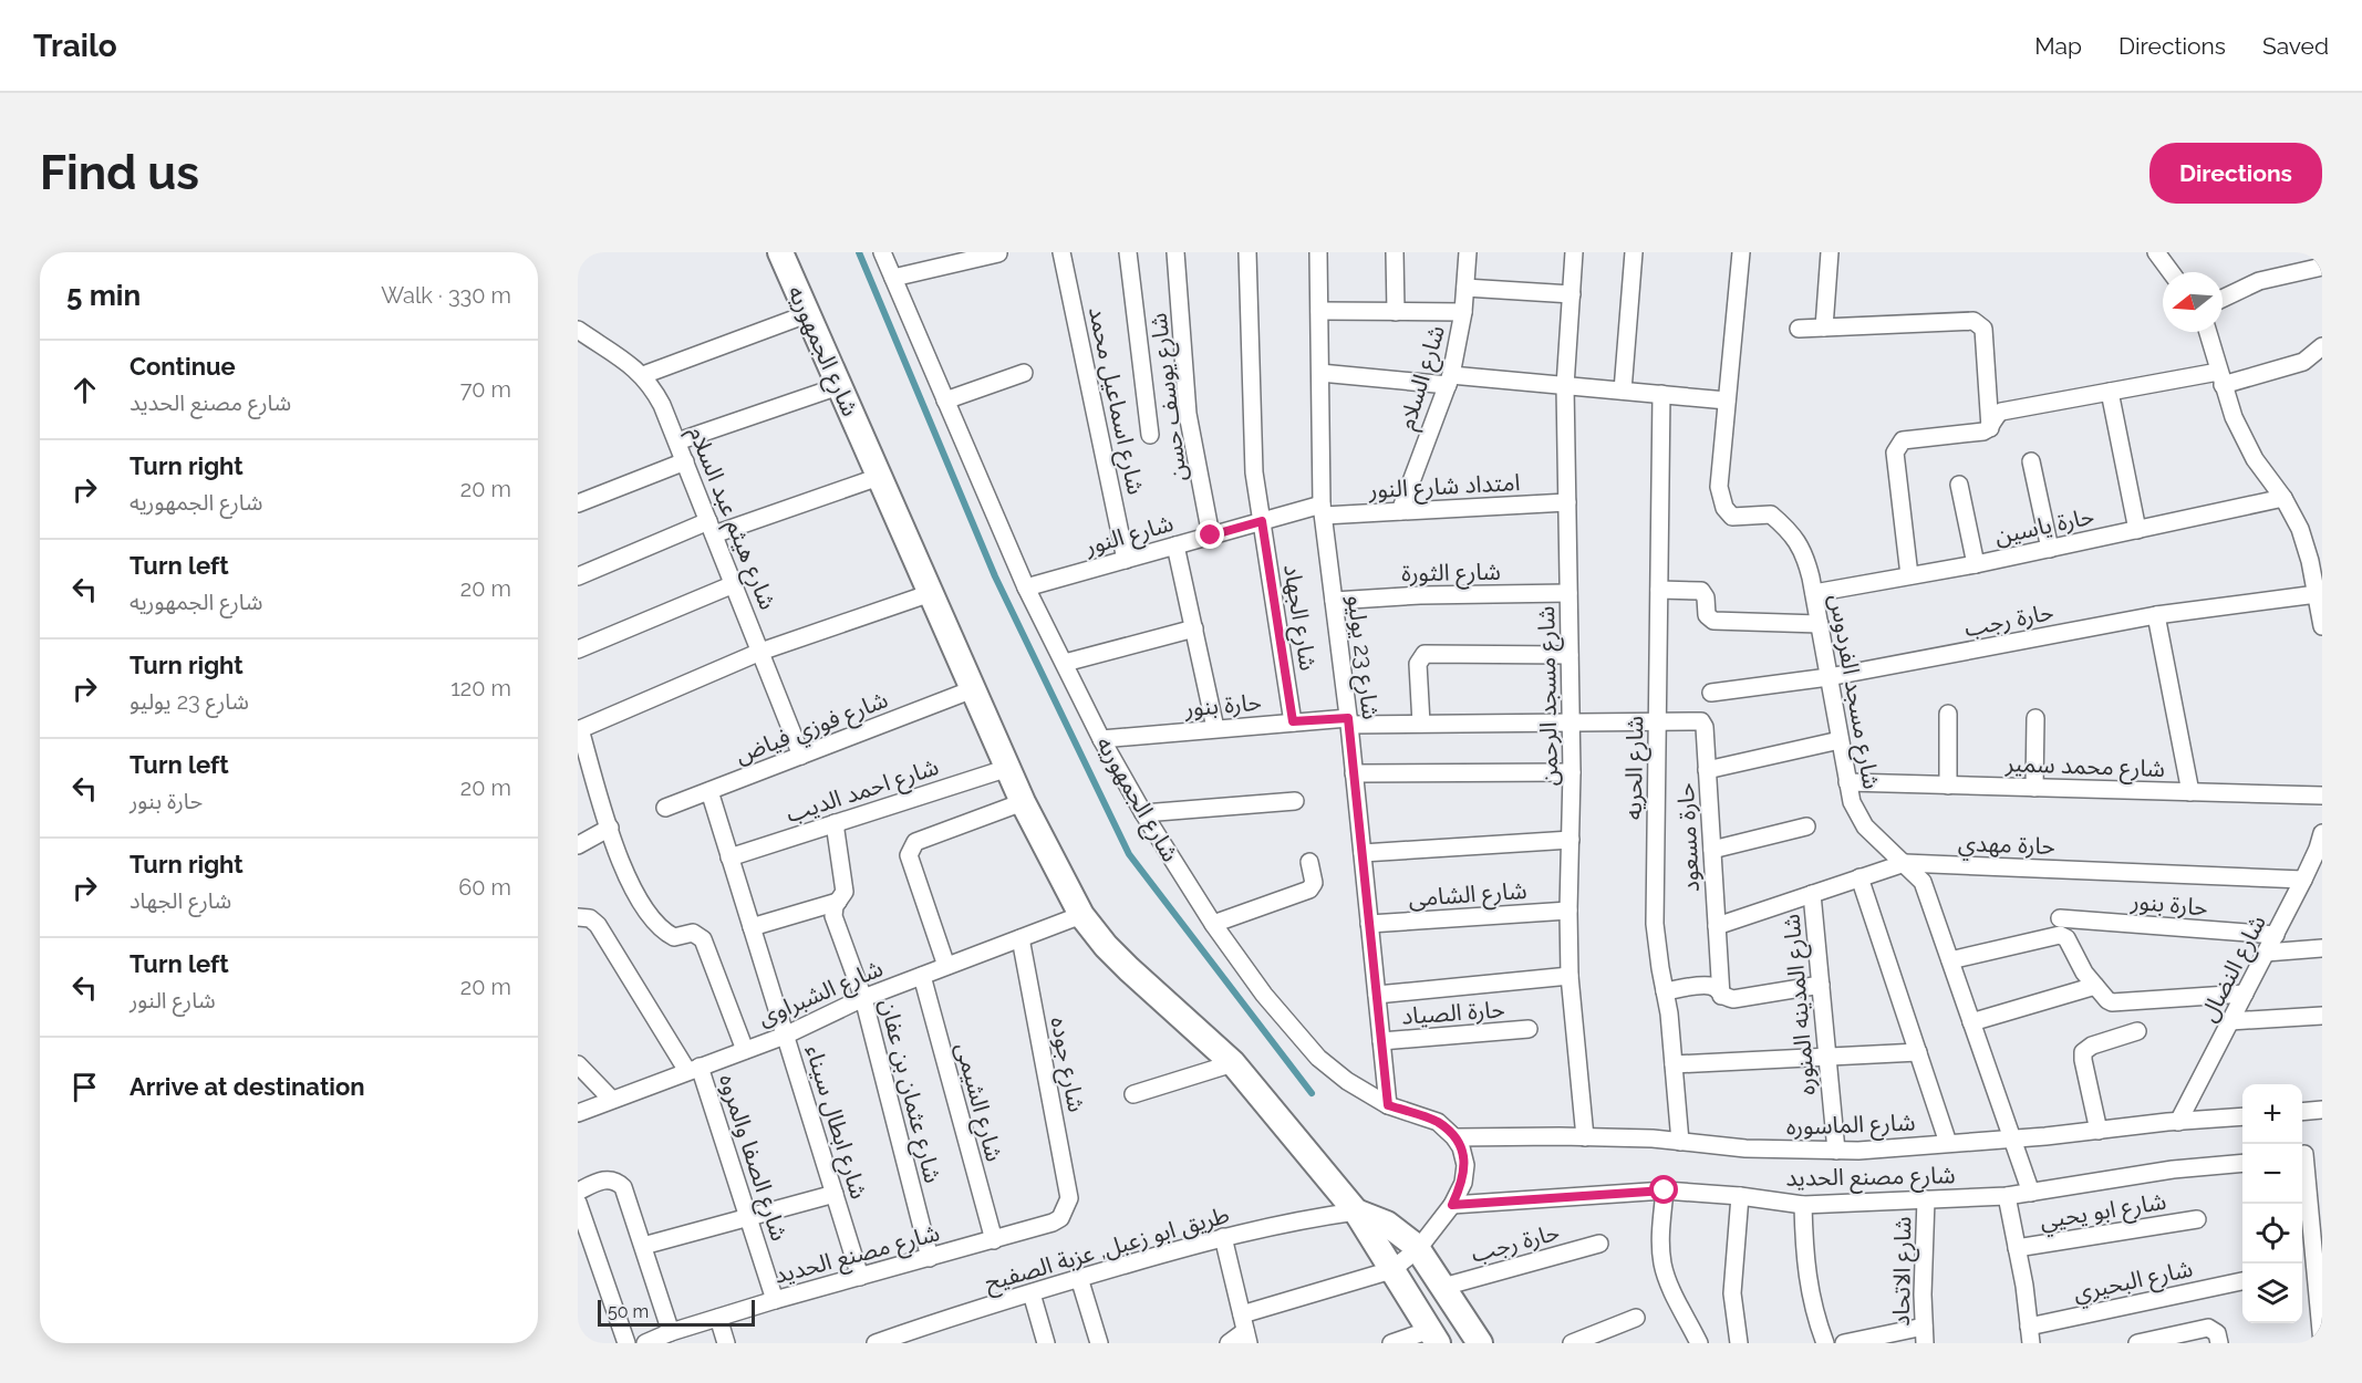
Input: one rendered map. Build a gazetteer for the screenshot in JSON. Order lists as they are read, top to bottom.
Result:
{
  "streets": {
    "main road": ["شارع الجمهوريه"],
    "street": [
      "شارع السلام",
      "شارع يوسف حسن",
      "شارع اسماعيل محمد",
      "امتداد شارع النور",
      "شارع هيثم عبد السلام",
      "حارة ياسين",
      "شارع النور",
      "شارع الثورة",
      "شارع الجهاد",
      "حارة رجب",
      "شارع 23 يوليو",
      "شارع مسجد الفردوس",
      "شارع مسجد الرحمن",
      "حارة بنور",
      "شارع فوزي فياض",
      "شارع محمد سمير",
      "شارع الحريه",
      "شارع احمد الديب",
      "حارة مسعود",
      "حارة مهدي",
      "شارع الشامى",
      "شارع النضال",
      "شارع الشبراوى",
      "شارع المدينه المنوره",
      "حارة الصياد",
      "شارع جوده",
      "شارع عثمان بن عفان",
      "شارع الشيمى",
      "شارع ابطال سيناء",
      "شارع الماسوره",
      "شارع الصفا والمروه",
      "شارع مصنع الحديد",
      "شارع ابو يحيي",
      "طريق ابو زعبل, عزبة الصفيح",
      "شارع الاتحاد",
      "شارع البحيري"
    ]
  },
  "crossings": [
    ["شارع الجمهوريه", "شارع النور"],
    ["شارع الجمهوريه", "حارة رجب"],
    ["شارع الجمهوريه", "شارع 23 يوليو"],
    ["شارع الجمهوريه", "حارة بنور"],
    ["شارع الجمهوريه", "شارع فوزي فياض"],
    ["شارع الجمهوريه", "شارع احمد الديب"],
    ["شارع الجمهوريه", "شارع الشبراوى"],
    ["شارع الجمهوريه", "شارع الماسوره"],
    ["شارع الجمهوريه", "طريق ابو زعبل, عزبة الصفيح"],
    ["شارع السلام", "امتداد شارع النور"],
    ["شارع يوسف حسن", "شارع النور"],
    ["شارع اسماعيل محمد", "شارع النور"],
    ["امتداد شارع النور", "شارع النور"],
    ["امتداد شارع النور", "شارع 23 يوليو"],
    ["امتداد شارع النور", "شارع مسجد الرحمن"],
    ["شارع هيثم عبد السلام", "شارع فوزي فياض"],
    ["حارة ياسين", "شارع مسجد الفردوس"],
    ["شارع النور", "شارع الجهاد"],
    ["شارع النور", "شارع 23 يوليو"],
    ["شارع الثورة", "شارع 23 يوليو"],
    ["شارع الثورة", "شارع مسجد الرحمن"],
    ["شارع الجهاد", "حارة بنور"],
    ["حارة رجب", "شارع مسجد الفردوس"],
    ["شارع 23 يوليو", "حارة بنور"],
    ["شارع 23 يوليو", "شارع الشامى"],
    ["شارع 23 يوليو", "حارة الصياد"],
    ["شارع مسجد الفردوس", "شارع محمد سمير"],
    ["شارع مسجد الفردوس", "حارة مهدي"],
    ["شارع مسجد الفردوس", "شارع الماسوره"],
    ["شارع مسجد الفردوس", "شارع مصنع الحديد"],
    ["شارع مسجد الرحمن", "حارة بنور"],
    ["شارع مسجد الرحمن", "شارع الشامى"],
    ["شارع مسجد الرحمن", "شارع الماسوره"],
    ["حارة بنور", "شارع الحريه"],
    ["حارة بنور", "حارة مسعود"],
    ["حارة بنور", "شارع النضال"],
    ["شارع فوزي فياض", "شارع ابطال سيناء"],
    ["شارع الحريه", "حارة مسعود"],
    ["شارع الحريه", "شارع الماسوره"],
    ["شارع احمد الديب", "شارع عثمان بن عفان"],
    ["شارع احمد الديب", "شارع ابطال سيناء"],
    ["حارة مسعود", "حارة مهدي"],
    ["حارة مهدي", "شارع النضال"],
    ["حارة مهدي", "شارع المدينه المنوره"],
    ["شارع النضال", "شارع الماسوره"],
    ["شارع الشبراوى", "شارع جوده"],
    ["شارع الشبراوى", "شارع عثمان بن عفان"],
    ["شارع الشبراوى", "شارع الشيمى"],
    ["شارع الشبراوى", "شارع ابطال سيناء"],
    ["شارع الشبراوى", "شارع الصفا والمروه"],
    ["شارع المدينه المنوره", "شارع الماسوره"],
    ["شارع جوده", "شارع مصنع الحديد"],
    ["شارع عثمان بن عفان", "شارع مصنع الحديد"],
    ["شارع الشيمى", "شارع مصنع الحديد"],
    ["شارع ابطال سيناء", "شارع مصنع الحديد"],
    ["شارع الصفا والمروه", "شارع مصنع الحديد"],
    ["شارع مصنع الحديد", "شارع الاتحاد"]
  ],
  "scale_bar": "50 m",
  "north": "left",
  "page": {
    "header": "Trailo",
    "nav": ["Map", "Directions", "Saved"],
    "buttons": "Directions",
    "title": "Find us",
    "heading": ["5 min", "Walk · 330 m"],
    "list": [
      ["Continue", "شارع مصنع الحديد", "70 m"],
      ["Turn right", "شارع الجمهوريه", "20 m"],
      ["Turn left", "شارع الجمهوريه", "20 m"],
      ["Turn right", "شارع 23 يوليو", "120 m"],
      ["Turn left", "حارة بنور", "20 m"],
      ["Turn right", "شارع الجهاد", "60 m"],
      ["Turn left", "شارع النور", "20 m"],
      "Arrive at destination"
    ],
    "map_buttons": ["+", "−"],
    "scale": "50 m"
  }
}
